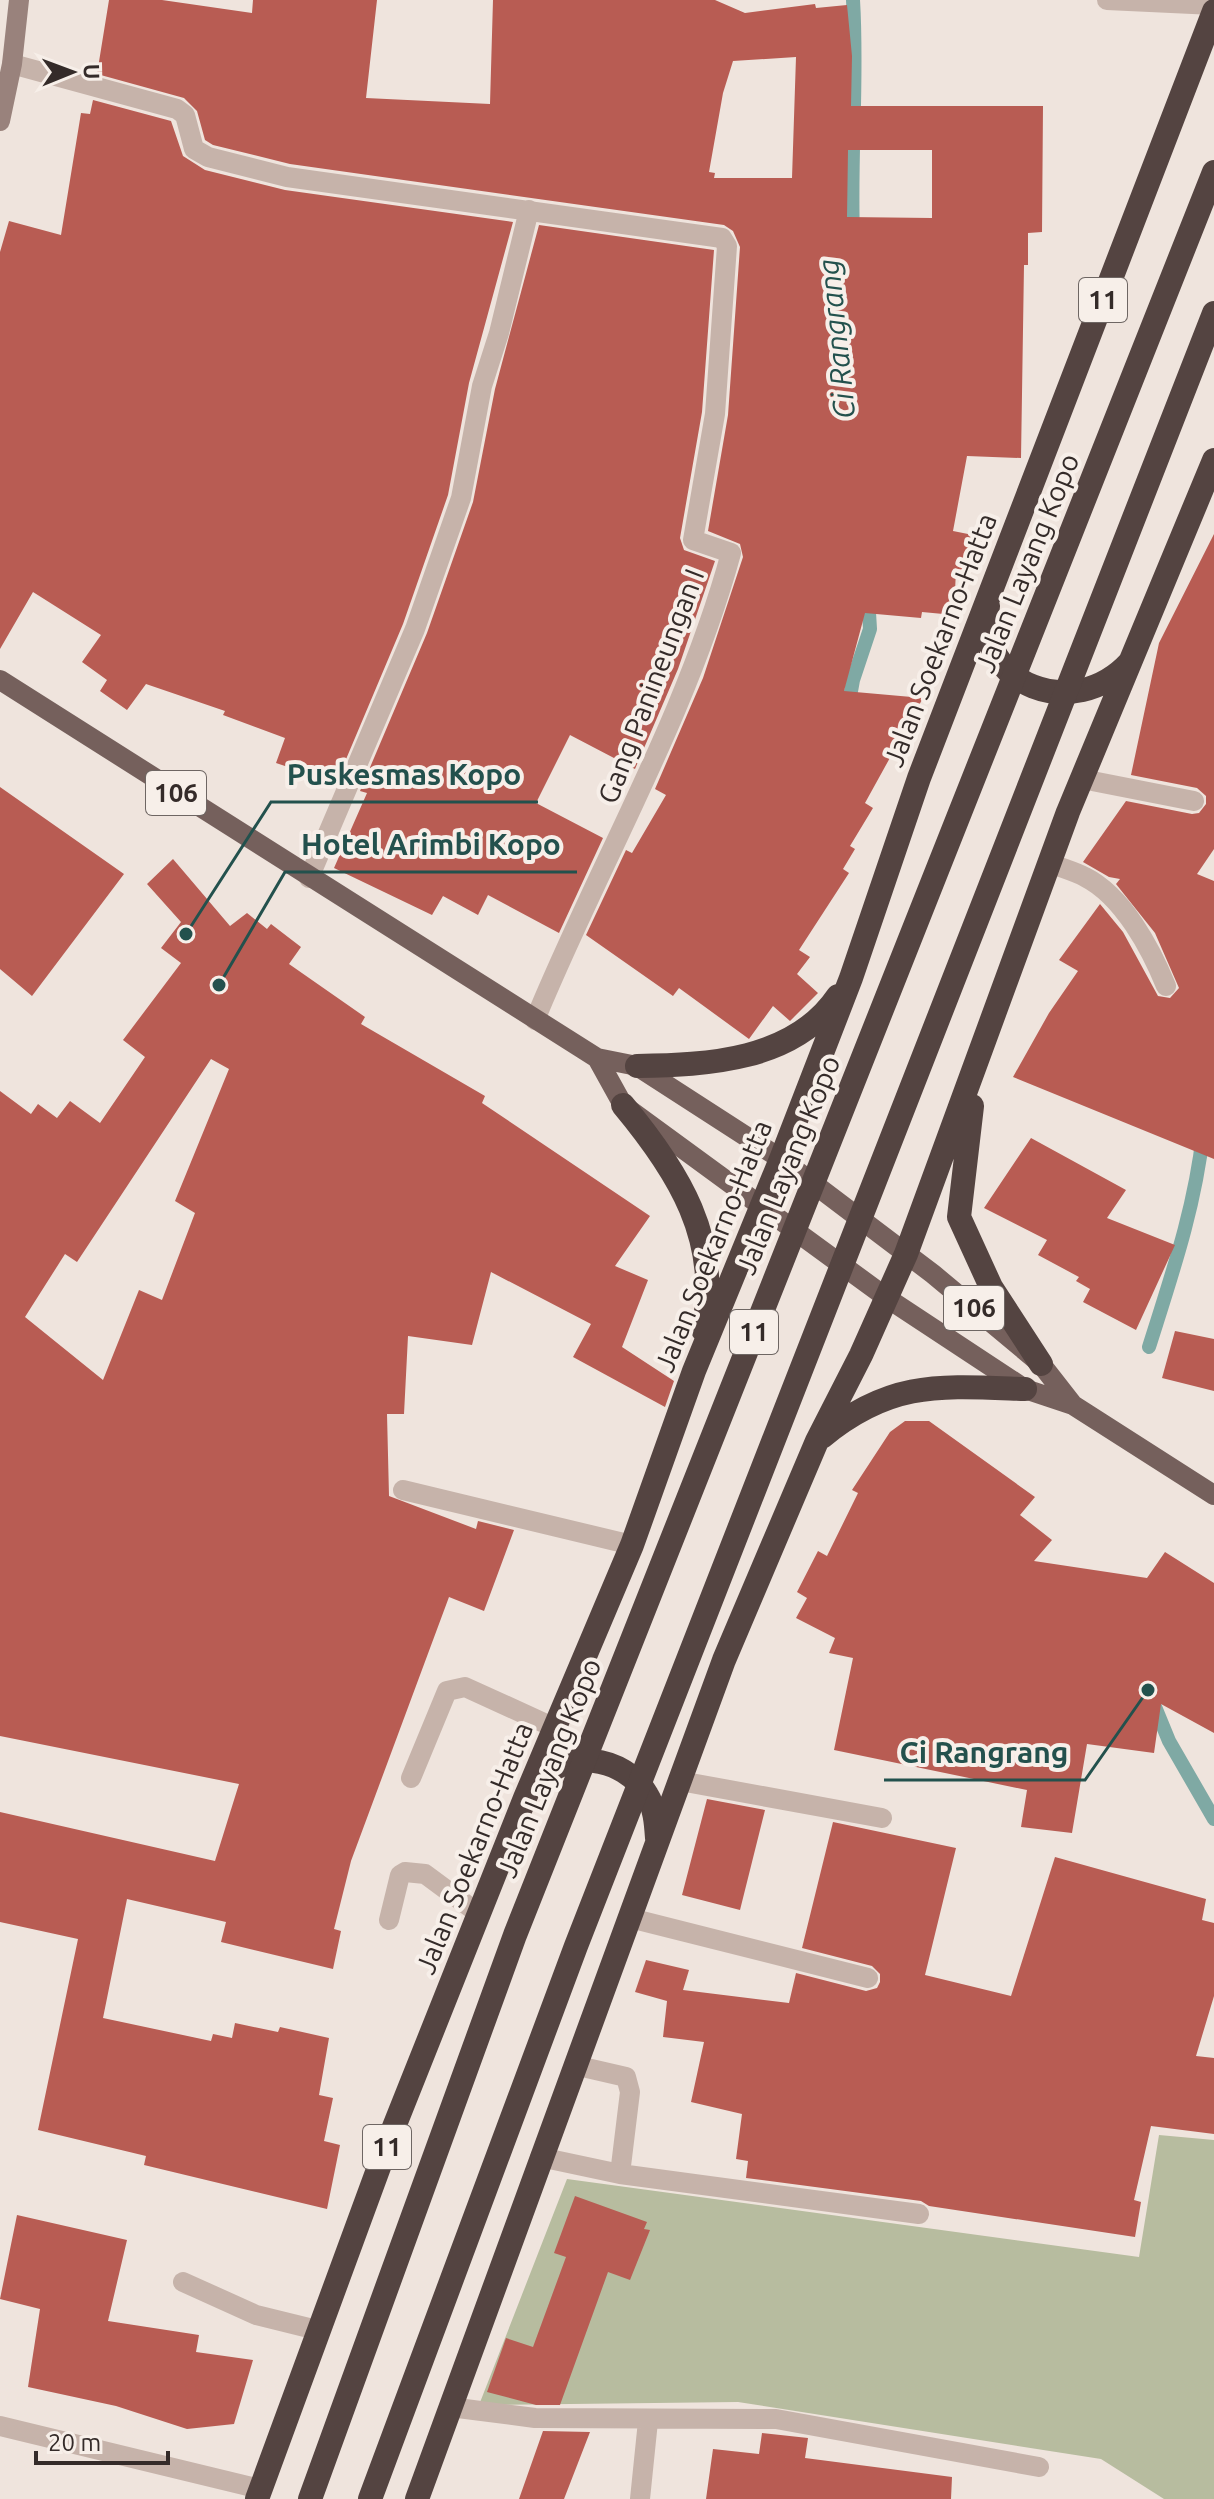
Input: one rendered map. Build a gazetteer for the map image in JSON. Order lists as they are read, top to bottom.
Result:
{
  "streets": {
    "highway": ["11", "Jalan Layang Kopo", "Jalan Soekarno-Hatta"],
    "main road": ["106"],
    "street": ["Gang Panineungan I"]
  },
  "crossings": [
    ["Jalan Soekarno-Hatta", "106"],
    ["Gang Panineungan I", "106"]
  ],
  "water": ["Ci Rangrang"],
  "places": ["Puskesmas Kopo", "Hotel Arimbi Kopo", "Ci Rangrang"],
  "scale_bar": "20 m",
  "north": "right"
}
